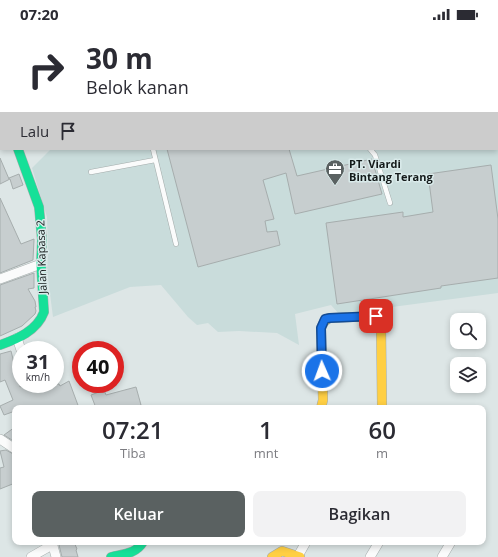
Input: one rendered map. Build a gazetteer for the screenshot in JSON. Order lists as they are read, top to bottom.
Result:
{
  "streets": {
    "street": ["Jalan Kapasa 2"]
  },
  "places": {
    "office": ["PT. Viardi Bintang Terang"]
  },
  "page": {
    "status": "07:20",
    "turn": ["30 m", "Belok kanan"],
    "then": "Lalu",
    "speed": "31 km/h",
    "limit": "40",
    "eta": [
      "07:21",
      "Tiba",
      "1",
      "mnt",
      "60",
      "m"
    ],
    "buttons": ["Keluar", "Bagikan"]
  }
}
